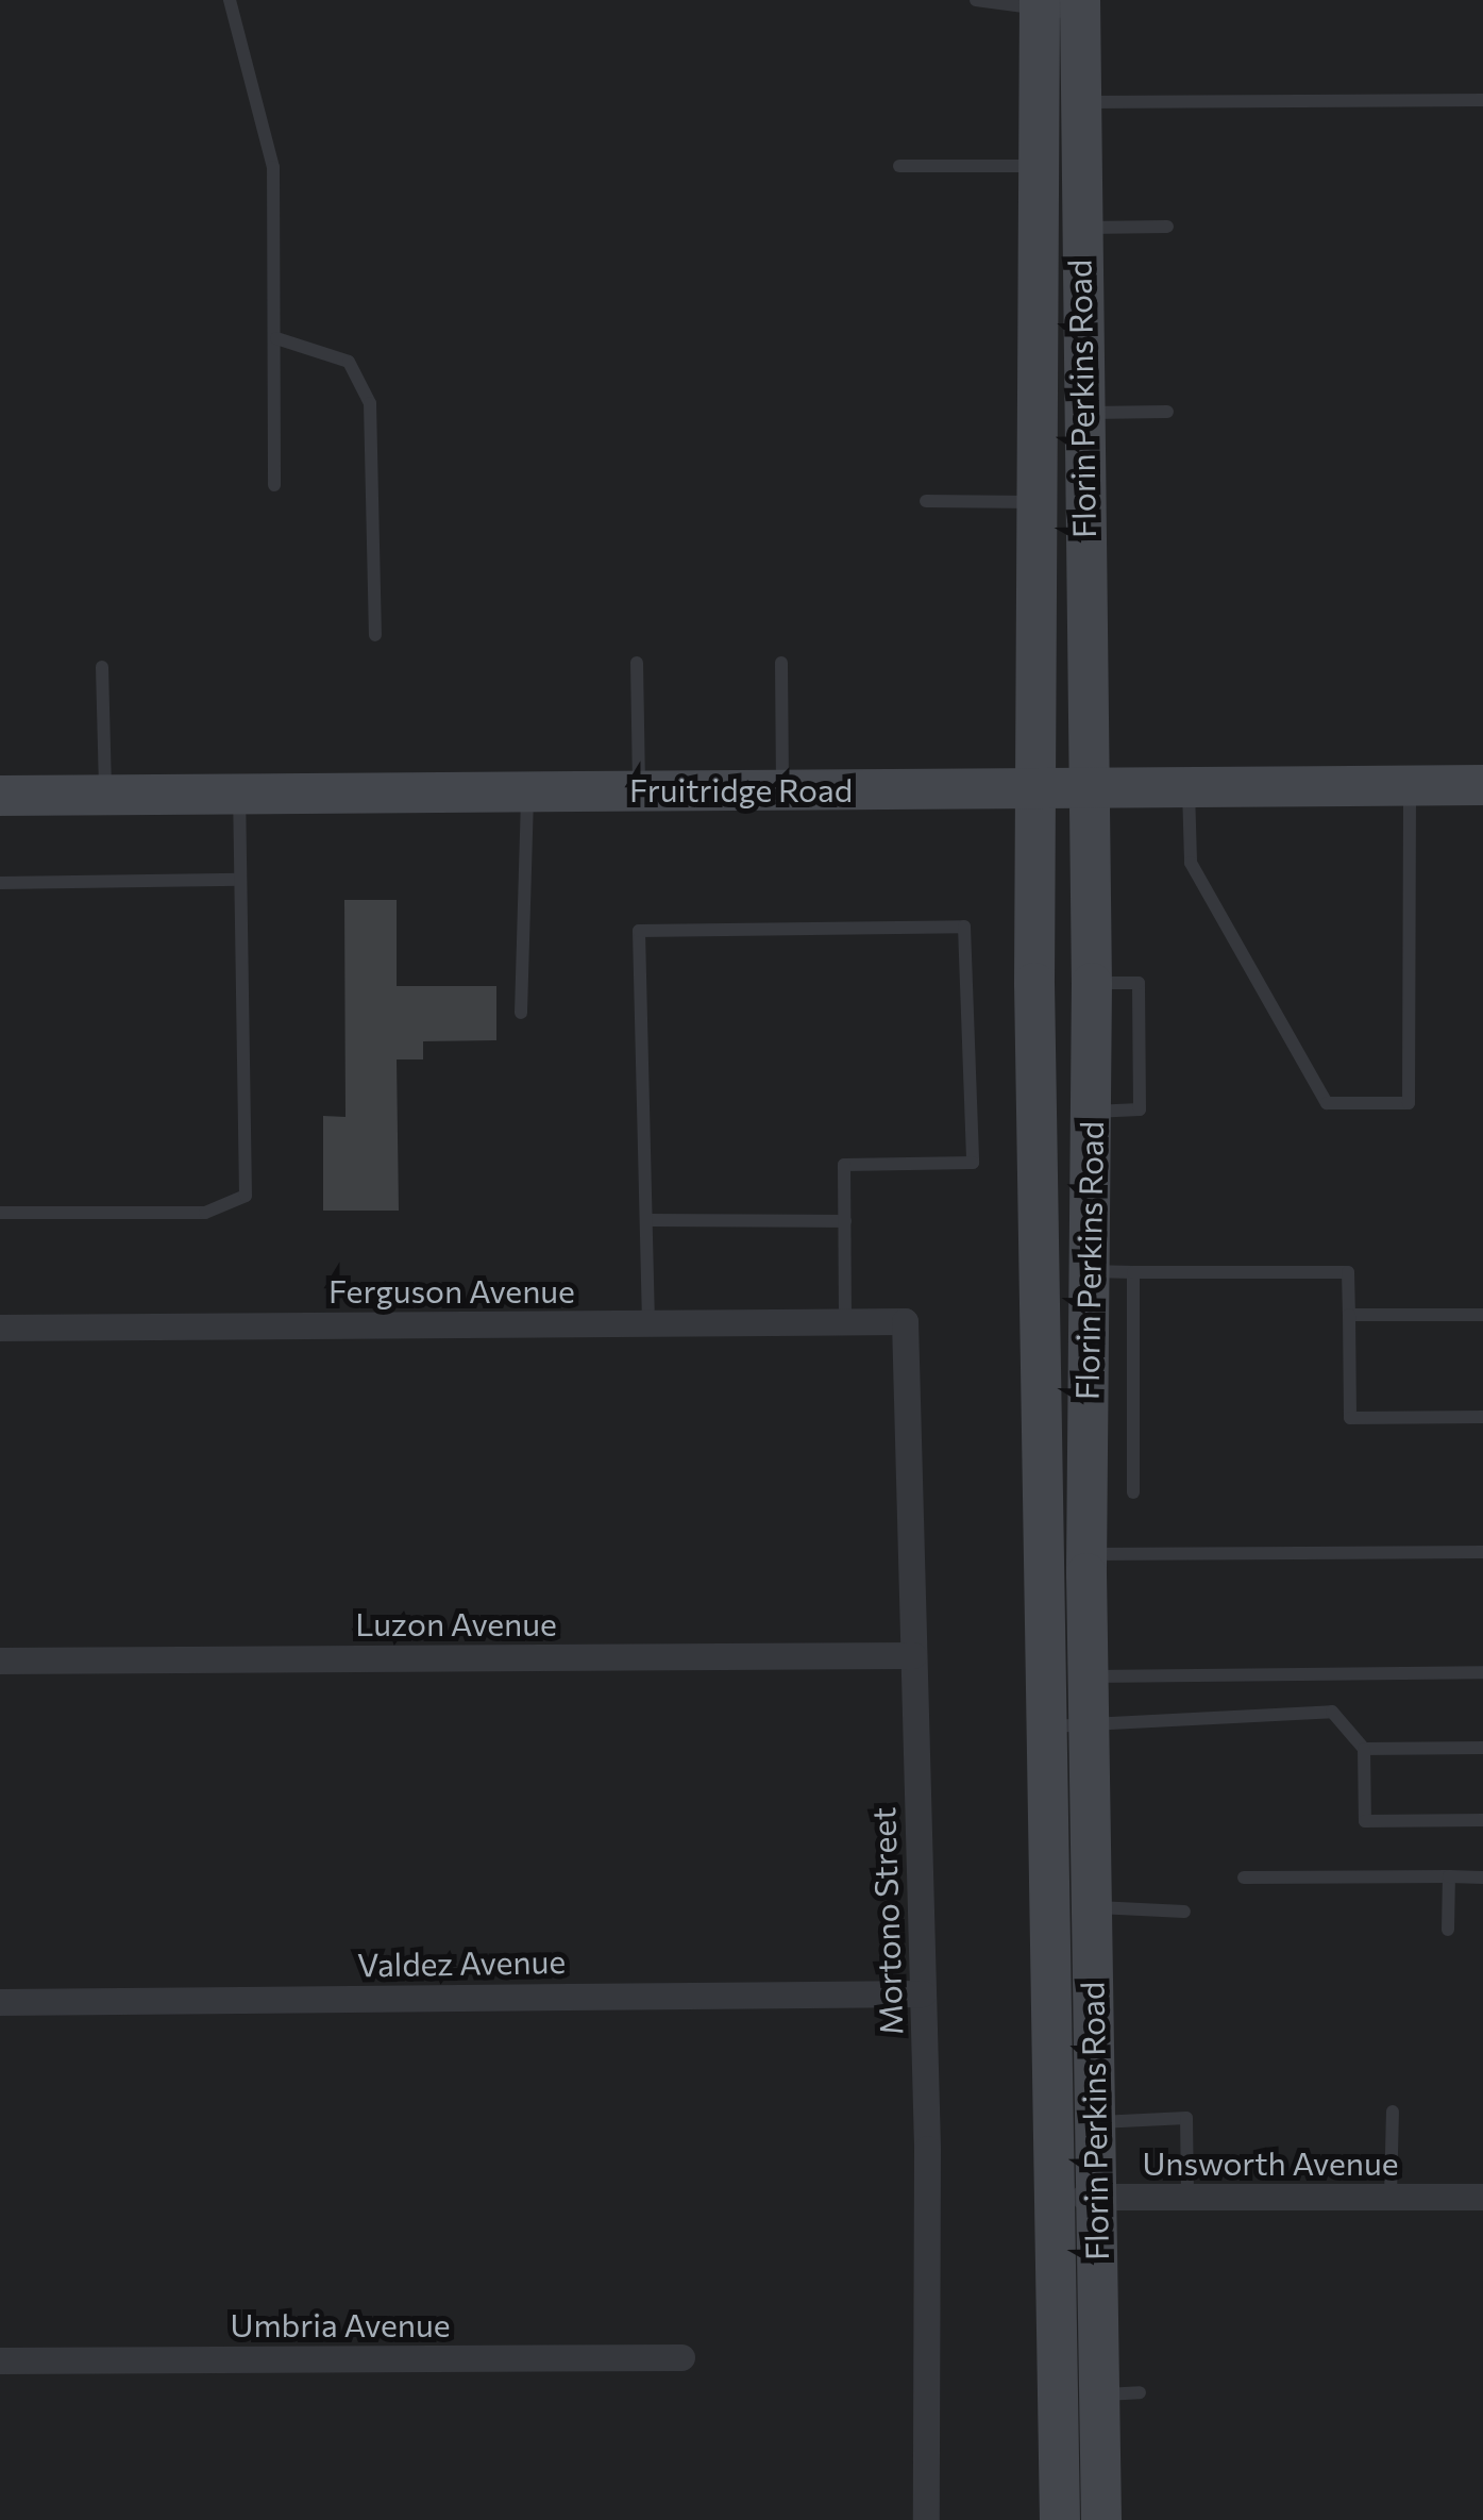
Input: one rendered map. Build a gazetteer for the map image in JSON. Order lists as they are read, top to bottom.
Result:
{
  "streets": {
    "main road": ["Florin Perkins Road", "Fruitridge Road"],
    "street": [
      "Ferguson Avenue",
      "Luzon Avenue",
      "Mortono Street",
      "Valdez Avenue",
      "Unsworth Avenue",
      "Umbria Avenue"
    ]
  },
  "crossings": [
    ["Florin Perkins Road", "Fruitridge Road"],
    ["Florin Perkins Road", "Unsworth Avenue"],
    ["Ferguson Avenue", "Mortono Street"],
    ["Luzon Avenue", "Mortono Street"],
    ["Mortono Street", "Valdez Avenue"]
  ]
}
